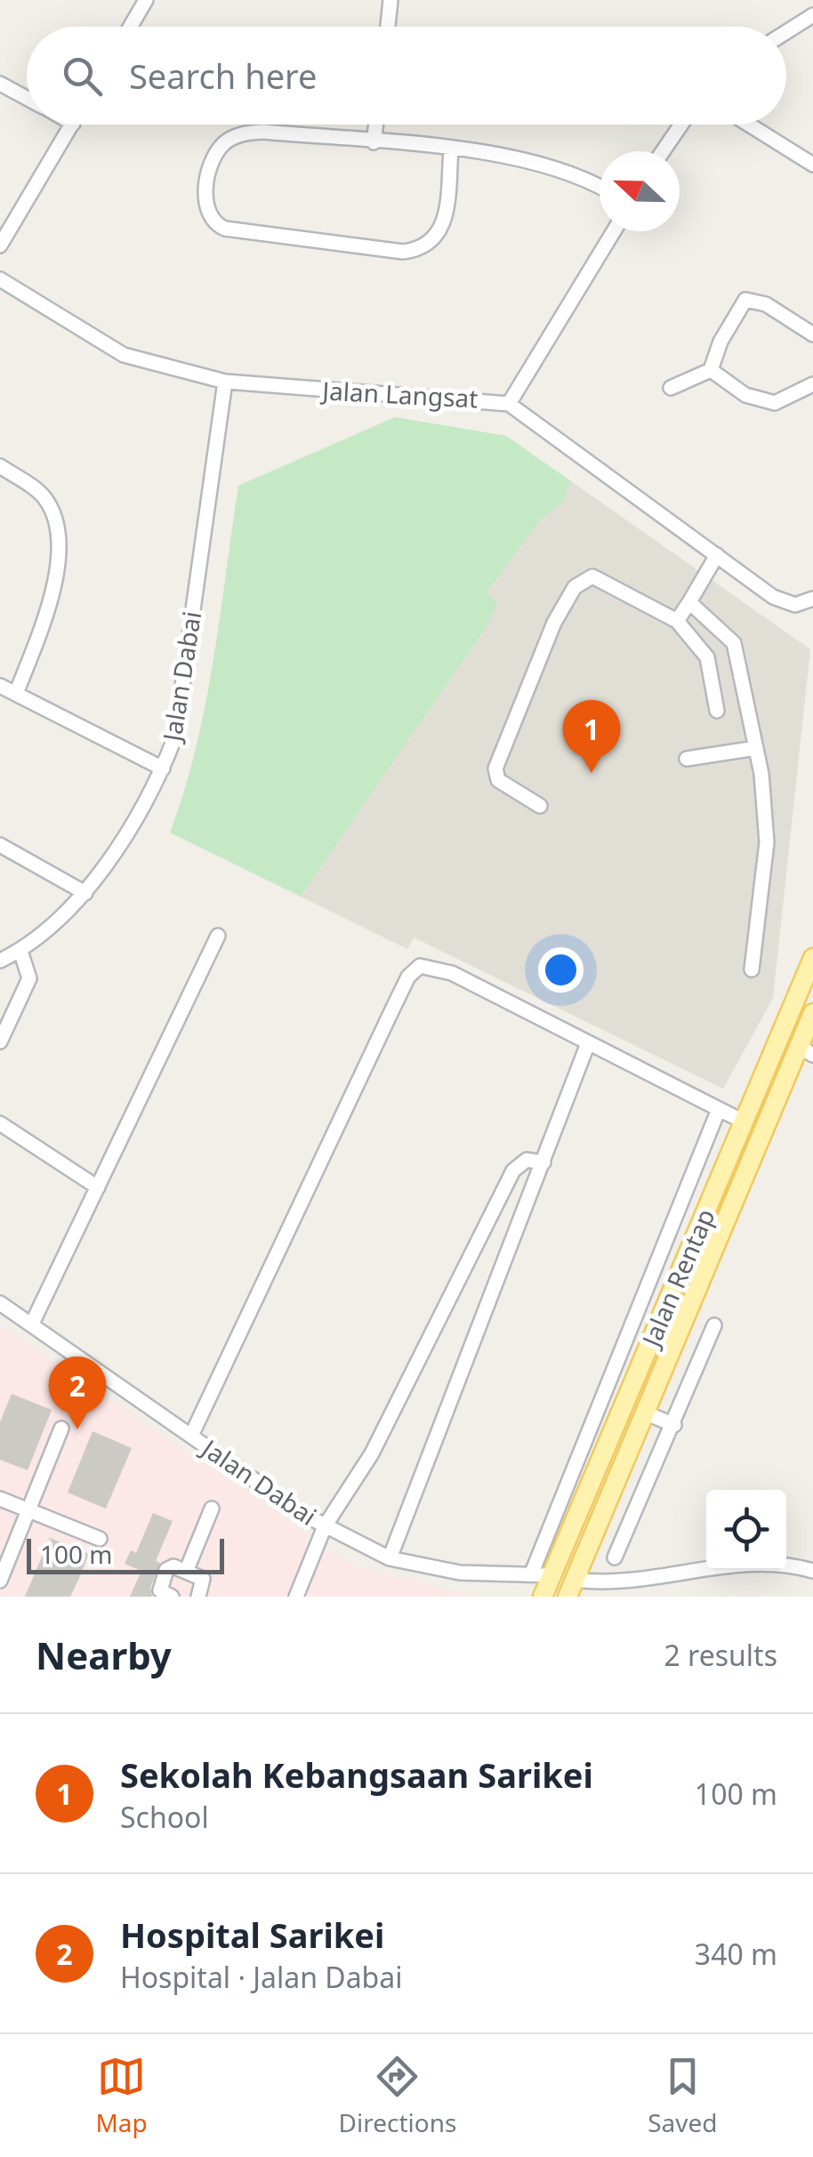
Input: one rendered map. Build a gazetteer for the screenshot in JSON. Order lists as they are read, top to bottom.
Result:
{
  "streets": {
    "main road": ["Jalan Rentap"],
    "street": ["Jalan Langsat", "Jalan Dabai"]
  },
  "crossings": [
    ["Jalan Langsat", "Jalan Dabai"],
    ["Jalan Dabai", "Jalan Rentap"]
  ],
  "scale_bar": "100 m",
  "north": "left",
  "page": {
    "search": "Search here",
    "pins": ["1", "2"],
    "scale": "100 m",
    "heading": ["Nearby", "2 results"],
    "list": [
      {
        "mark": "1",
        "name": "Sekolah Kebangsaan Sarikei",
        "note": "School",
        "value": "100 m"
      },
      {
        "mark": "2",
        "name": "Hospital Sarikei",
        "note": "Hospital · Jalan Dabai",
        "value": "340 m"
      }
    ],
    "nav": ["Map", "Directions", "Saved"]
  }
}
